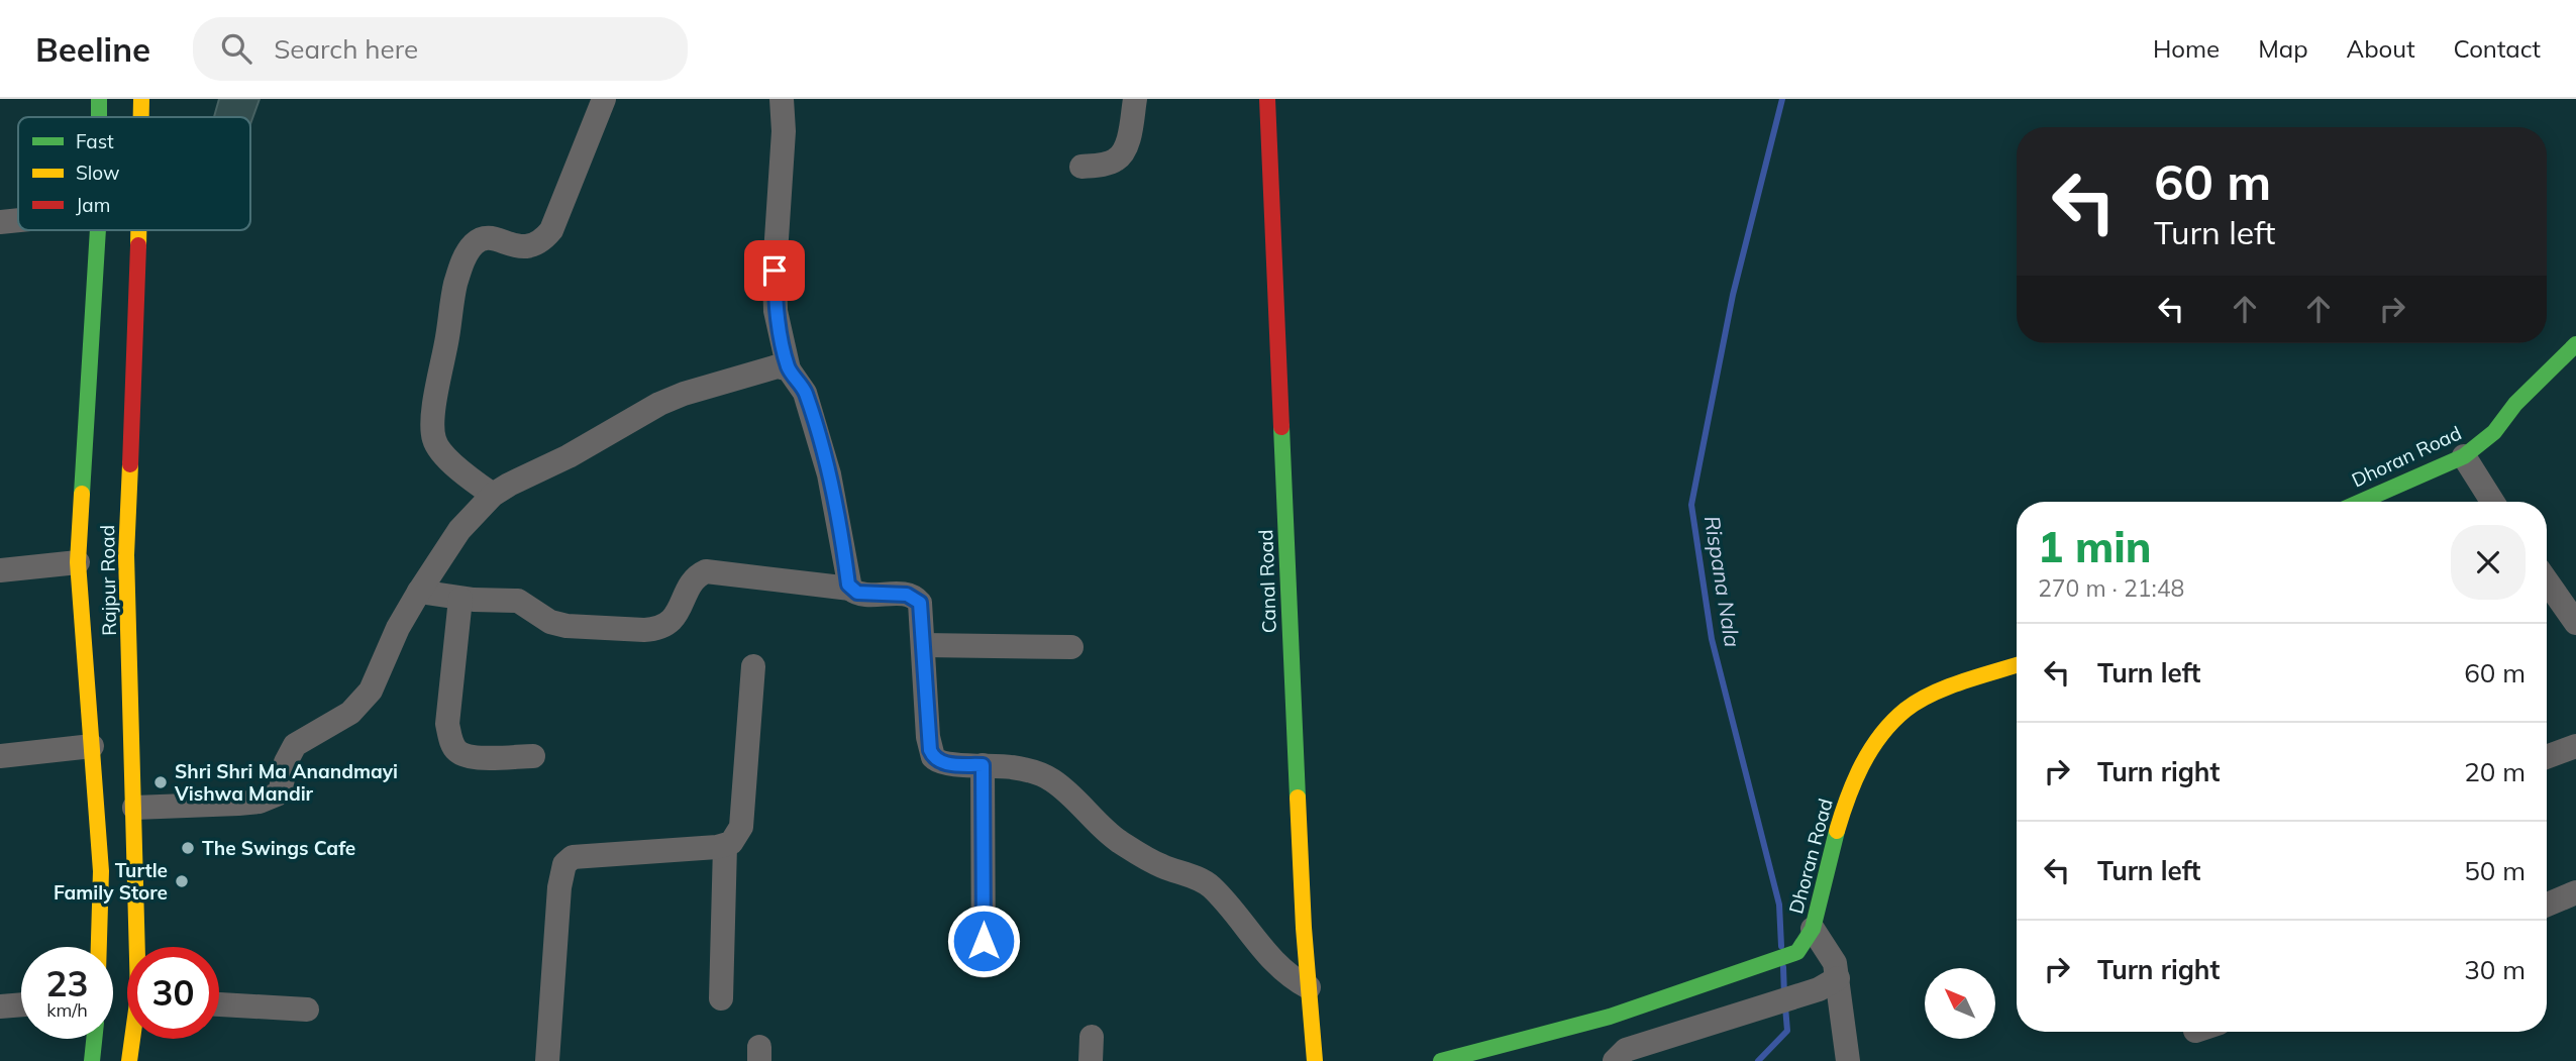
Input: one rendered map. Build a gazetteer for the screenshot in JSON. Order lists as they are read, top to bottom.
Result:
{
  "streets": {
    "street": ["Dhoran Road", "Rajpur Road", "Canal Road"]
  },
  "water": ["Rispana Nala"],
  "places": ["Shri Shri Ma Anandmayi Vishwa Mandir", "The Swings Cafe", "Turtle Family Store"],
  "legend": ["Fast", "Slow", "Jam"],
  "north": "top left",
  "page": {
    "header": "Beeline",
    "search": "Search here",
    "nav": [
      "Home",
      "Map",
      "About",
      "Contact"
    ],
    "turn": ["60 m", "Turn left"],
    "heading": ["1 min", "270 m · 21:48"],
    "list": [
      {
        "name": "Turn left",
        "value": "60 m"
      },
      {
        "name": "Turn right",
        "value": "20 m"
      },
      {
        "name": "Turn left",
        "value": "50 m"
      },
      {
        "name": "Turn right",
        "value": "30 m"
      }
    ],
    "speed": "23 km/h",
    "limit": "30"
  }
}
